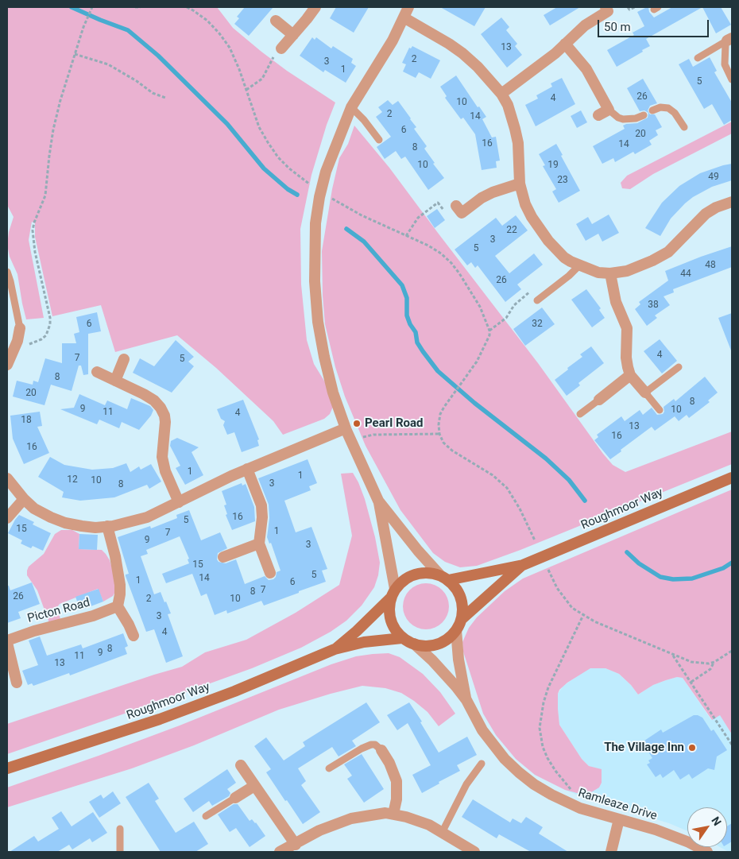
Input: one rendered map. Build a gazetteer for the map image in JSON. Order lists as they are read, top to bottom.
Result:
{
  "streets": {
    "main road": ["Roughmoor Way"],
    "street": ["Picton Road", "Ramleaze Drive"]
  },
  "crossings": [
    ["Roughmoor Way", "Ramleaze Drive"]
  ],
  "places": ["Pearl Road", "The Village Inn"],
  "house_numbers": [
    "13",
    "2",
    "3",
    "1",
    "5",
    "26",
    "4",
    "10",
    "2",
    "14",
    "6",
    "20",
    "16",
    "14",
    "8",
    "10",
    "19",
    "49",
    "23",
    "22",
    "3",
    "5",
    "48",
    "44",
    "26",
    "38",
    "6",
    "32",
    "4",
    "7",
    "5",
    "8",
    "20",
    "8",
    "9",
    "10",
    "11",
    "4",
    "18",
    "13",
    "16",
    "16",
    "1",
    "1",
    "12",
    "10",
    "3",
    "8",
    "16",
    "5",
    "15",
    "1",
    "7",
    "9",
    "3",
    "15",
    "5",
    "14",
    "1",
    "6",
    "7",
    "8",
    "26",
    "2",
    "10",
    "3",
    "4",
    "8",
    "9",
    "11",
    "13"
  ],
  "scale_bar": "50 m",
  "north": "top right"
}
